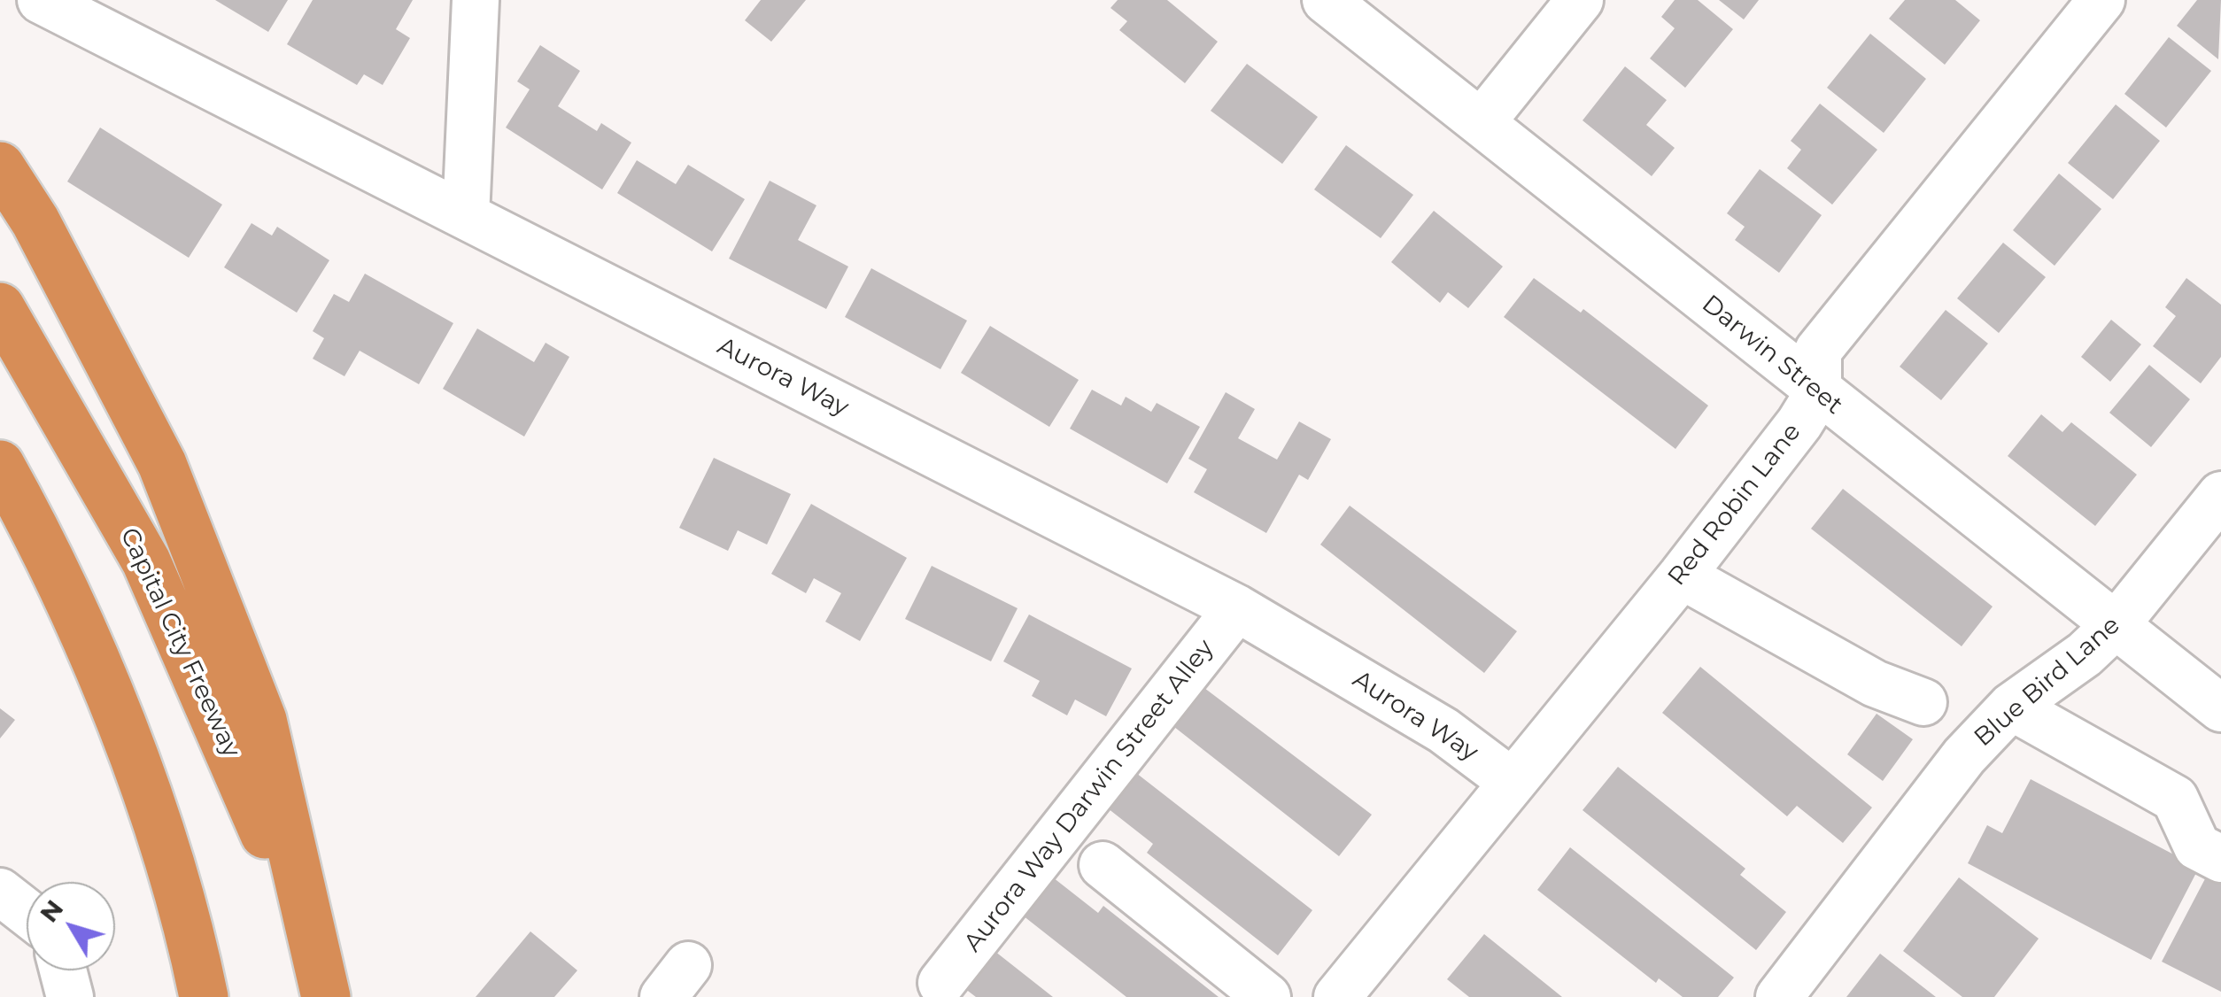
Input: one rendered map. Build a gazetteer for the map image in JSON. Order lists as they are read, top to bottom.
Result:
{
  "streets": {
    "highway": ["Capital City Freeway"],
    "street": [
      "Darwin Street",
      "Aurora Way",
      "Red Robin Lane",
      "Blue Bird Lane",
      "Aurora Way Darwin Street Alley"
    ]
  },
  "crossings": [
    ["Darwin Street", "Red Robin Lane"],
    ["Darwin Street", "Blue Bird Lane"],
    ["Aurora Way", "Red Robin Lane"],
    ["Aurora Way", "Aurora Way Darwin Street Alley"]
  ],
  "north": "top left"
}
